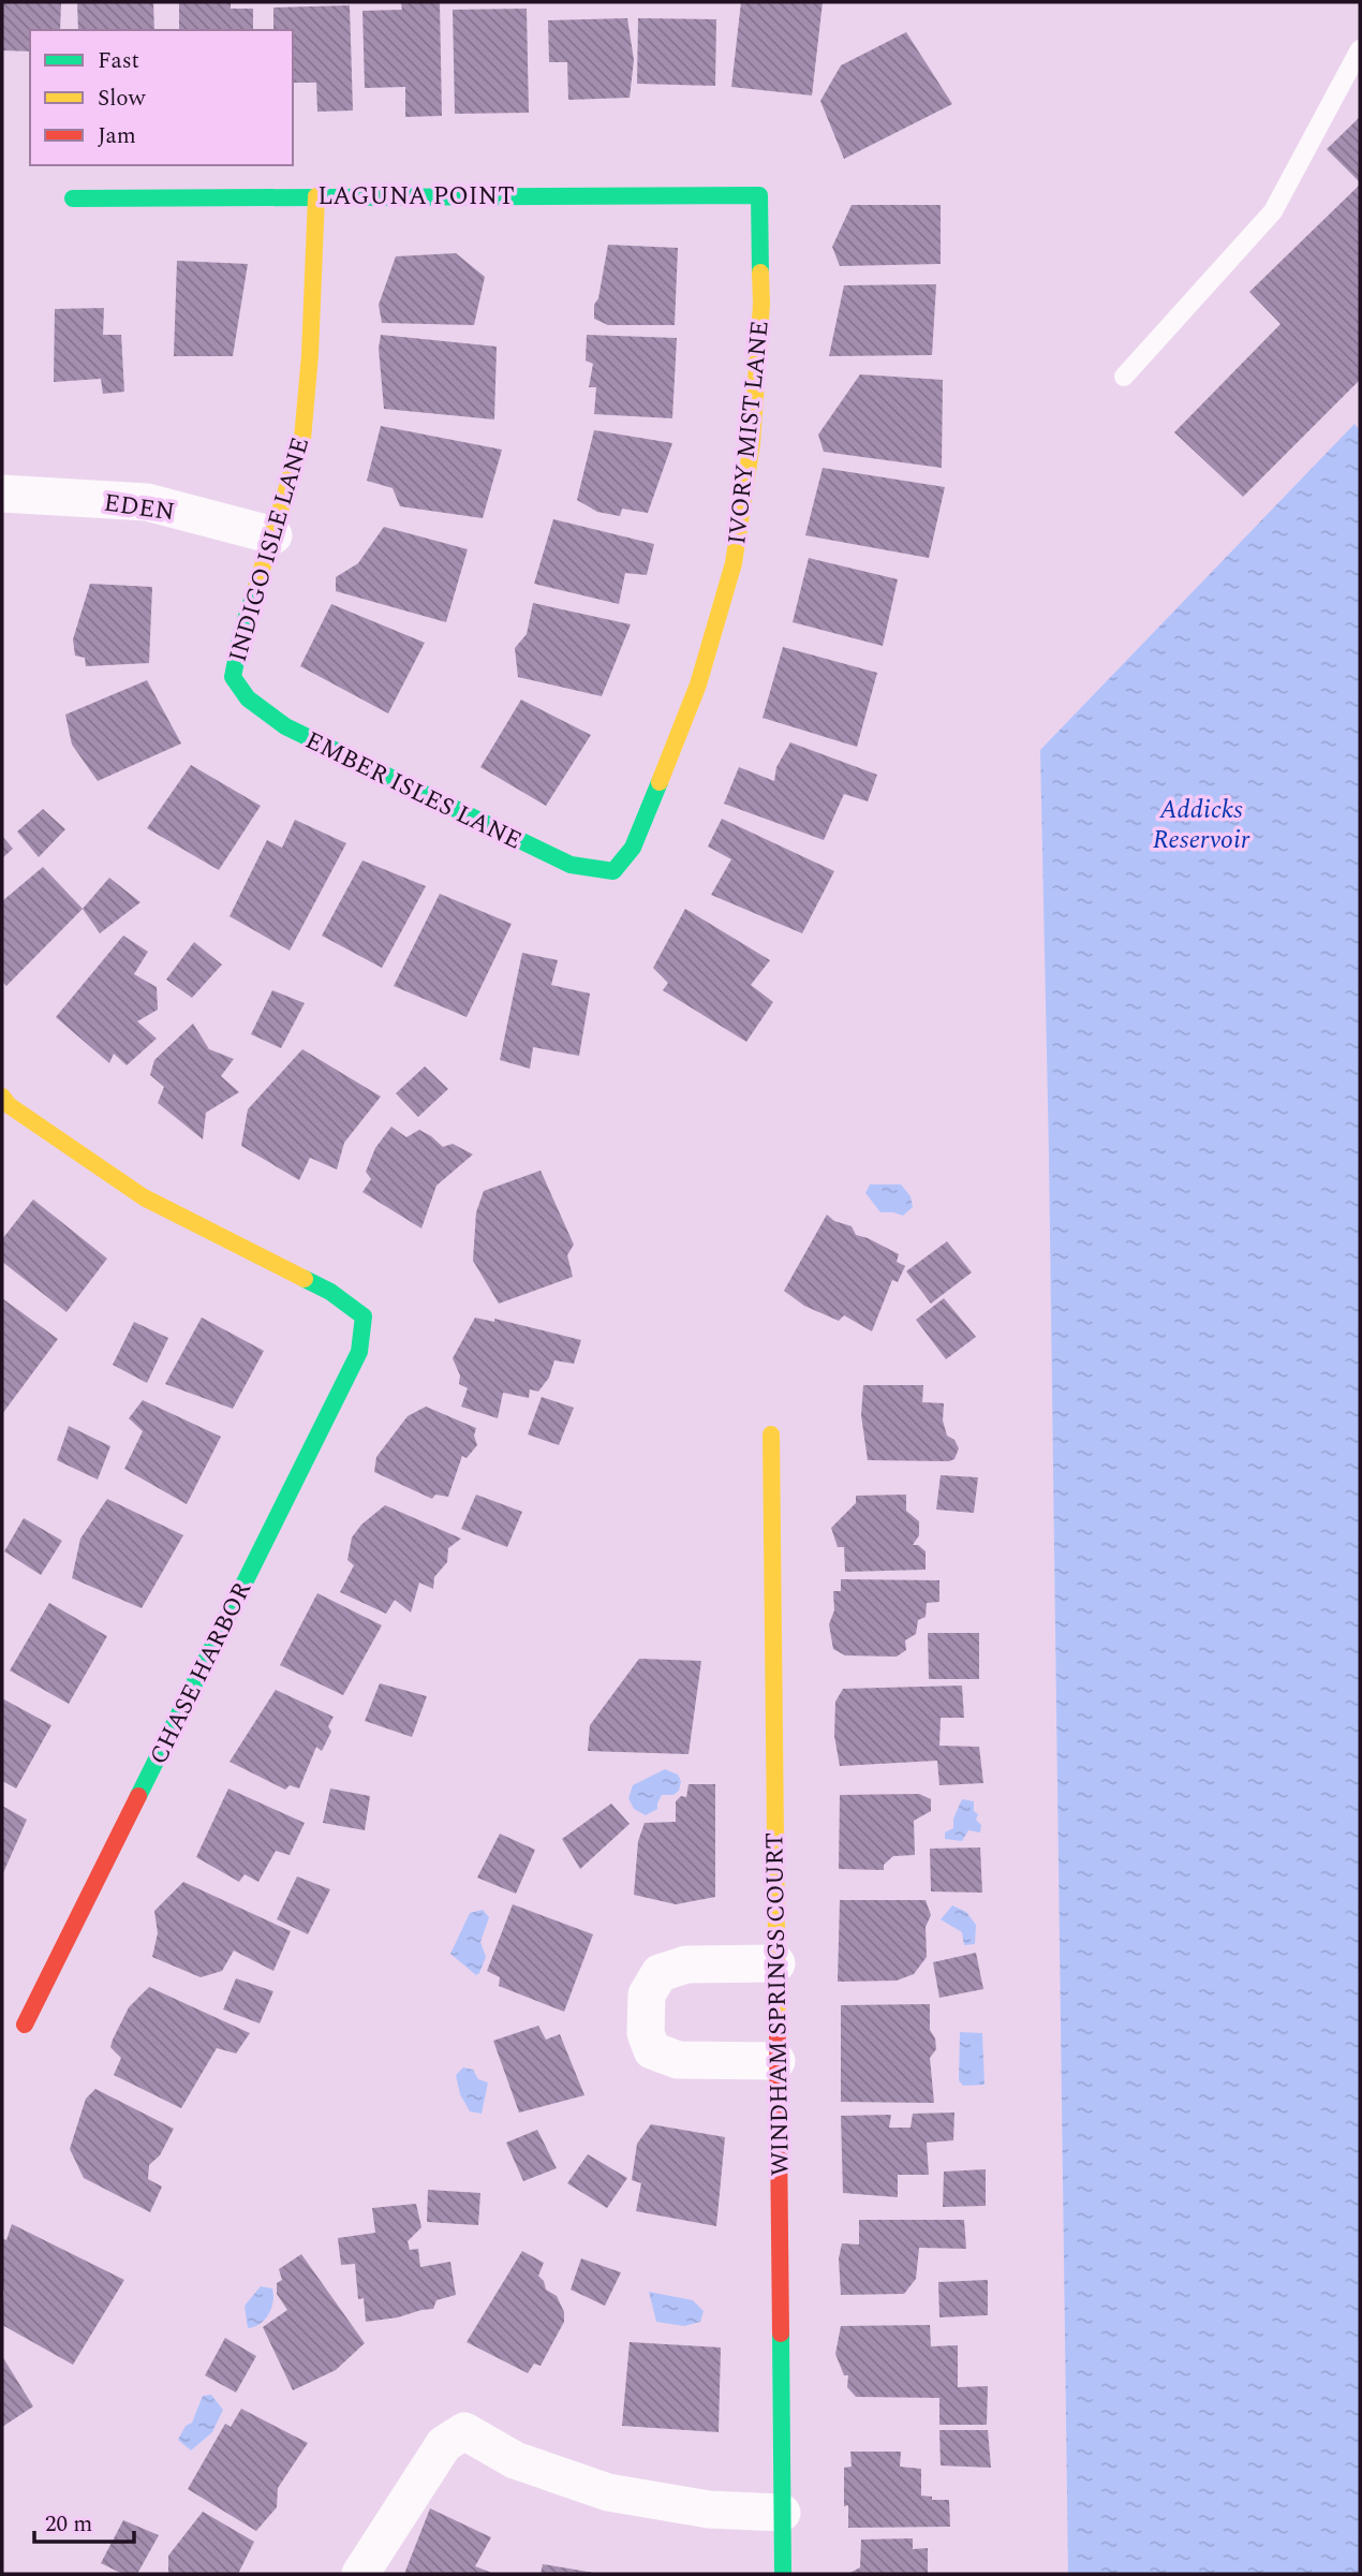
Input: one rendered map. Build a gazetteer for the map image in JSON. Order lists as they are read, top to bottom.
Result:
{
  "streets": {
    "street": [
      "LAGUNA POINT",
      "IVORY MIST LANE",
      "EDEN",
      "INDIGO ISLE LANE",
      "EMBER ISLES LANE",
      "CHASE HARBOR",
      "WINDHAM SPRINGS COURT"
    ]
  },
  "crossings": [
    ["LAGUNA POINT", "IVORY MIST LANE"],
    ["LAGUNA POINT", "INDIGO ISLE LANE"],
    ["IVORY MIST LANE", "EMBER ISLES LANE"],
    ["EDEN", "INDIGO ISLE LANE"],
    ["INDIGO ISLE LANE", "EMBER ISLES LANE"]
  ],
  "water": ["Addicks Reservoir"],
  "legend": ["Fast", "Slow", "Jam"],
  "scale_bar": "20 m"
}
